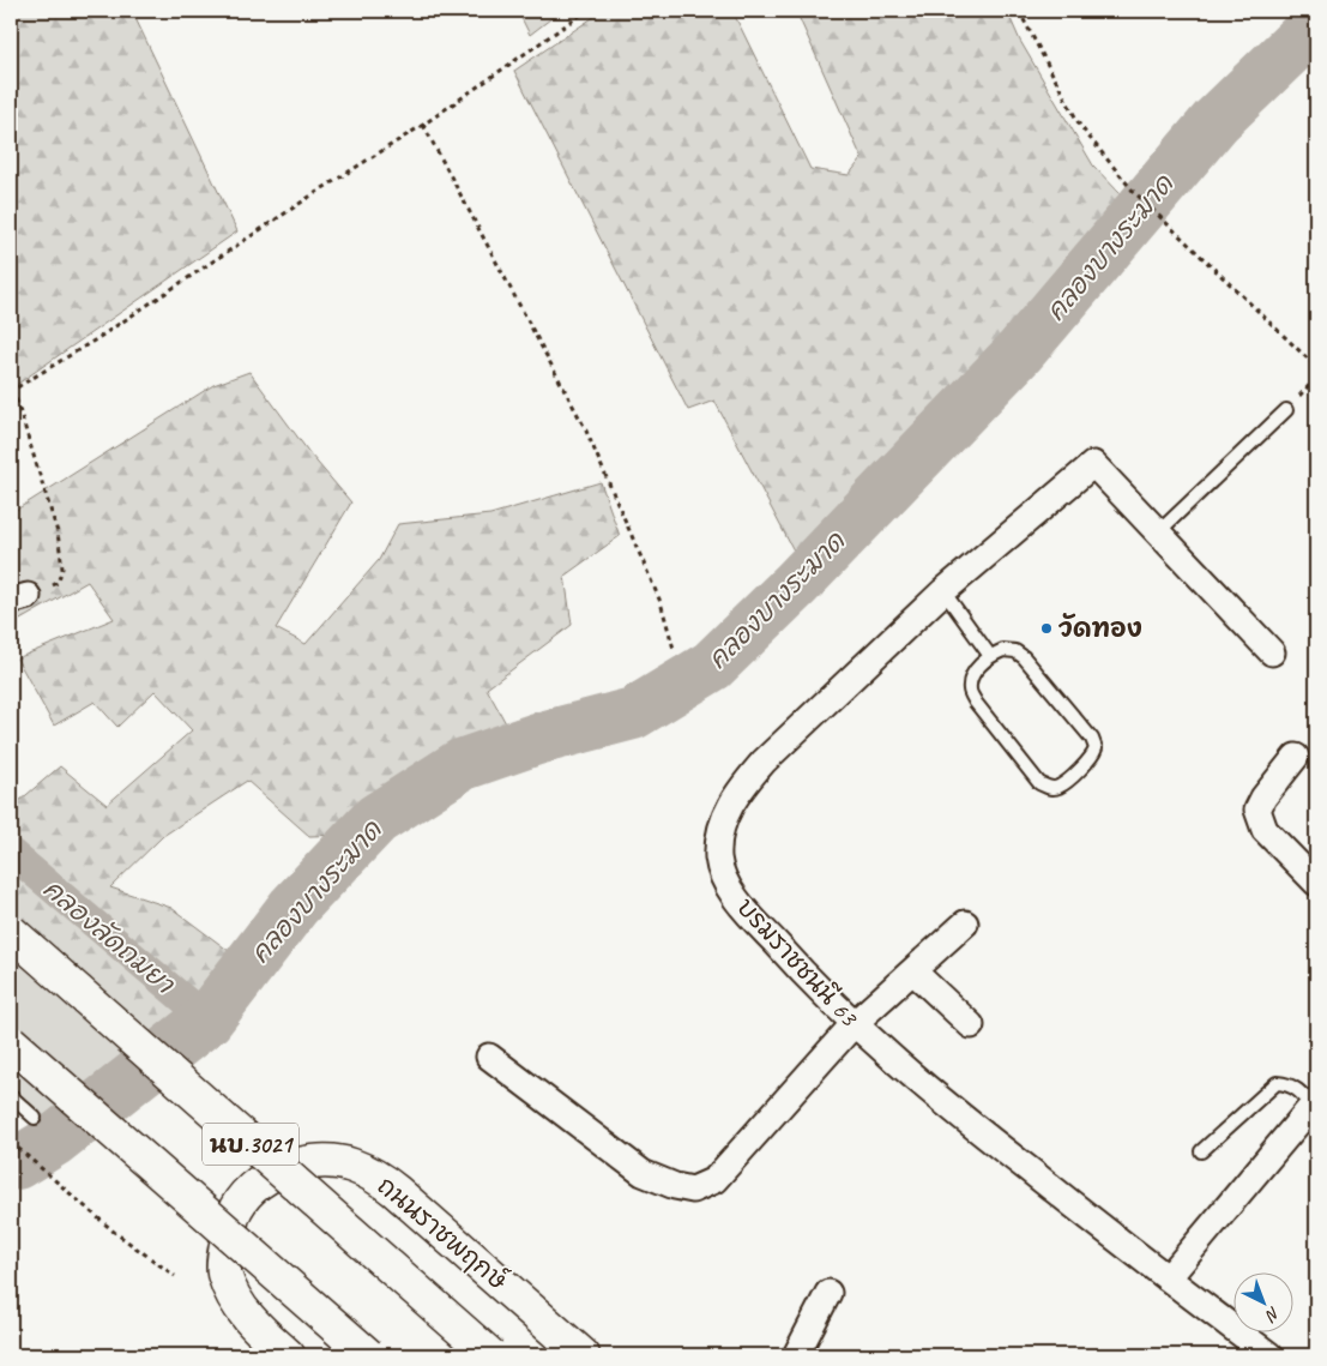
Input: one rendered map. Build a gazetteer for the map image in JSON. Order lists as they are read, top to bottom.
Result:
{
  "streets": {
    "main road": ["นบ.3021", "ถนนราชพฤกษ์"],
    "street": ["บรมราชชนนี 63"]
  },
  "water": ["คลองบางระมาด", "คลองลัดถมยา"],
  "places": ["วัดทอง"],
  "north": "bottom right"
}
